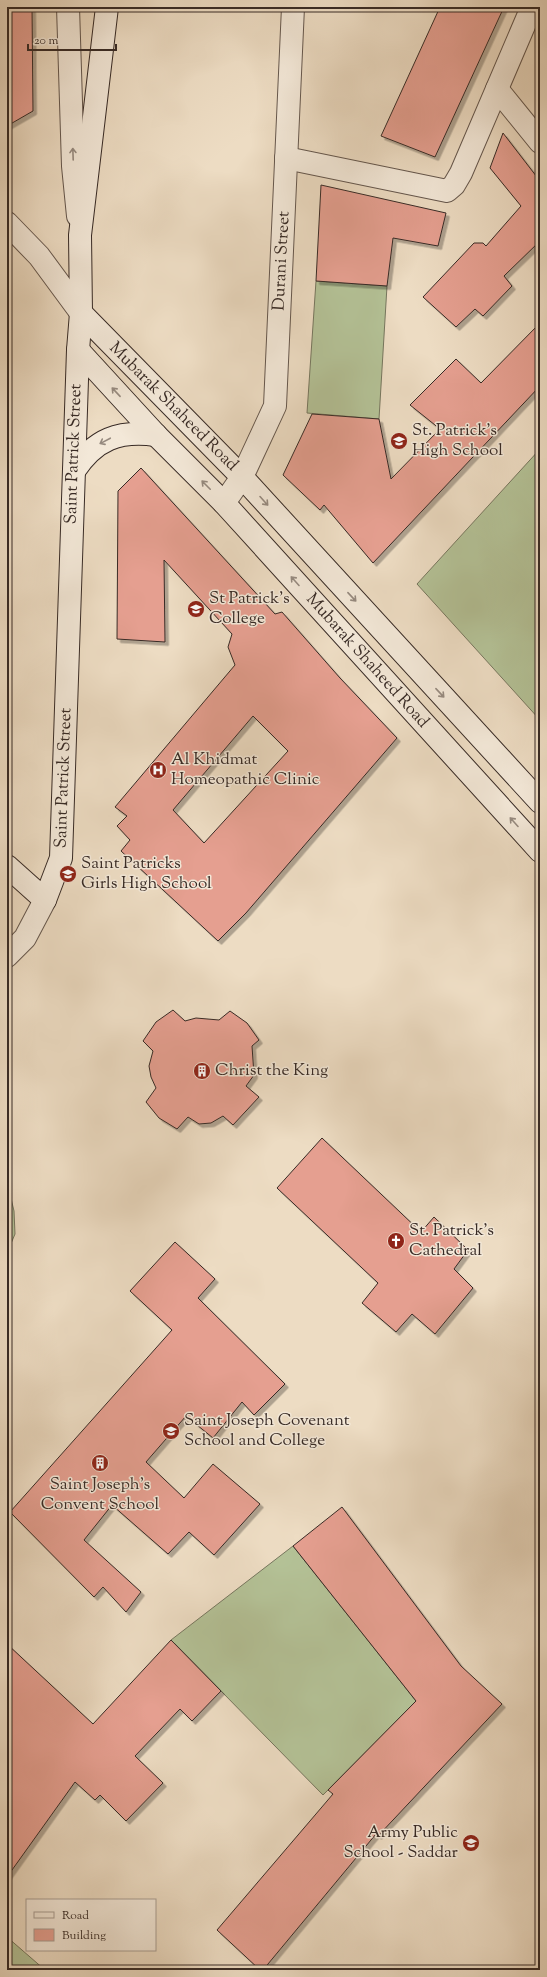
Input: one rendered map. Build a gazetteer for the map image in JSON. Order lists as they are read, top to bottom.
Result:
{
  "streets": {
    "street": ["Durani Street", "Mubarak Shaheed Road", "Saint Patrick Street"]
  },
  "crossings": [
    ["Durani Street", "Mubarak Shaheed Road"],
    ["Mubarak Shaheed Road", "Saint Patrick Street"]
  ],
  "places": {
    "school or university": [
      "St. Patrick's High School",
      "St Patrick's College",
      "Saint Patricks Girls High School",
      "Saint Joseph Covenant School and College",
      "Army Public School - Saddar"
    ],
    "hospital": ["Al Khidmat Homeopathic Clinic"],
    "building": ["Christ the King", "Saint Joseph's Convent School"],
    "church": ["St. Patrick's Cathedral"]
  },
  "legend": ["Road", "Building"],
  "scale_bar": "20 m"
}
